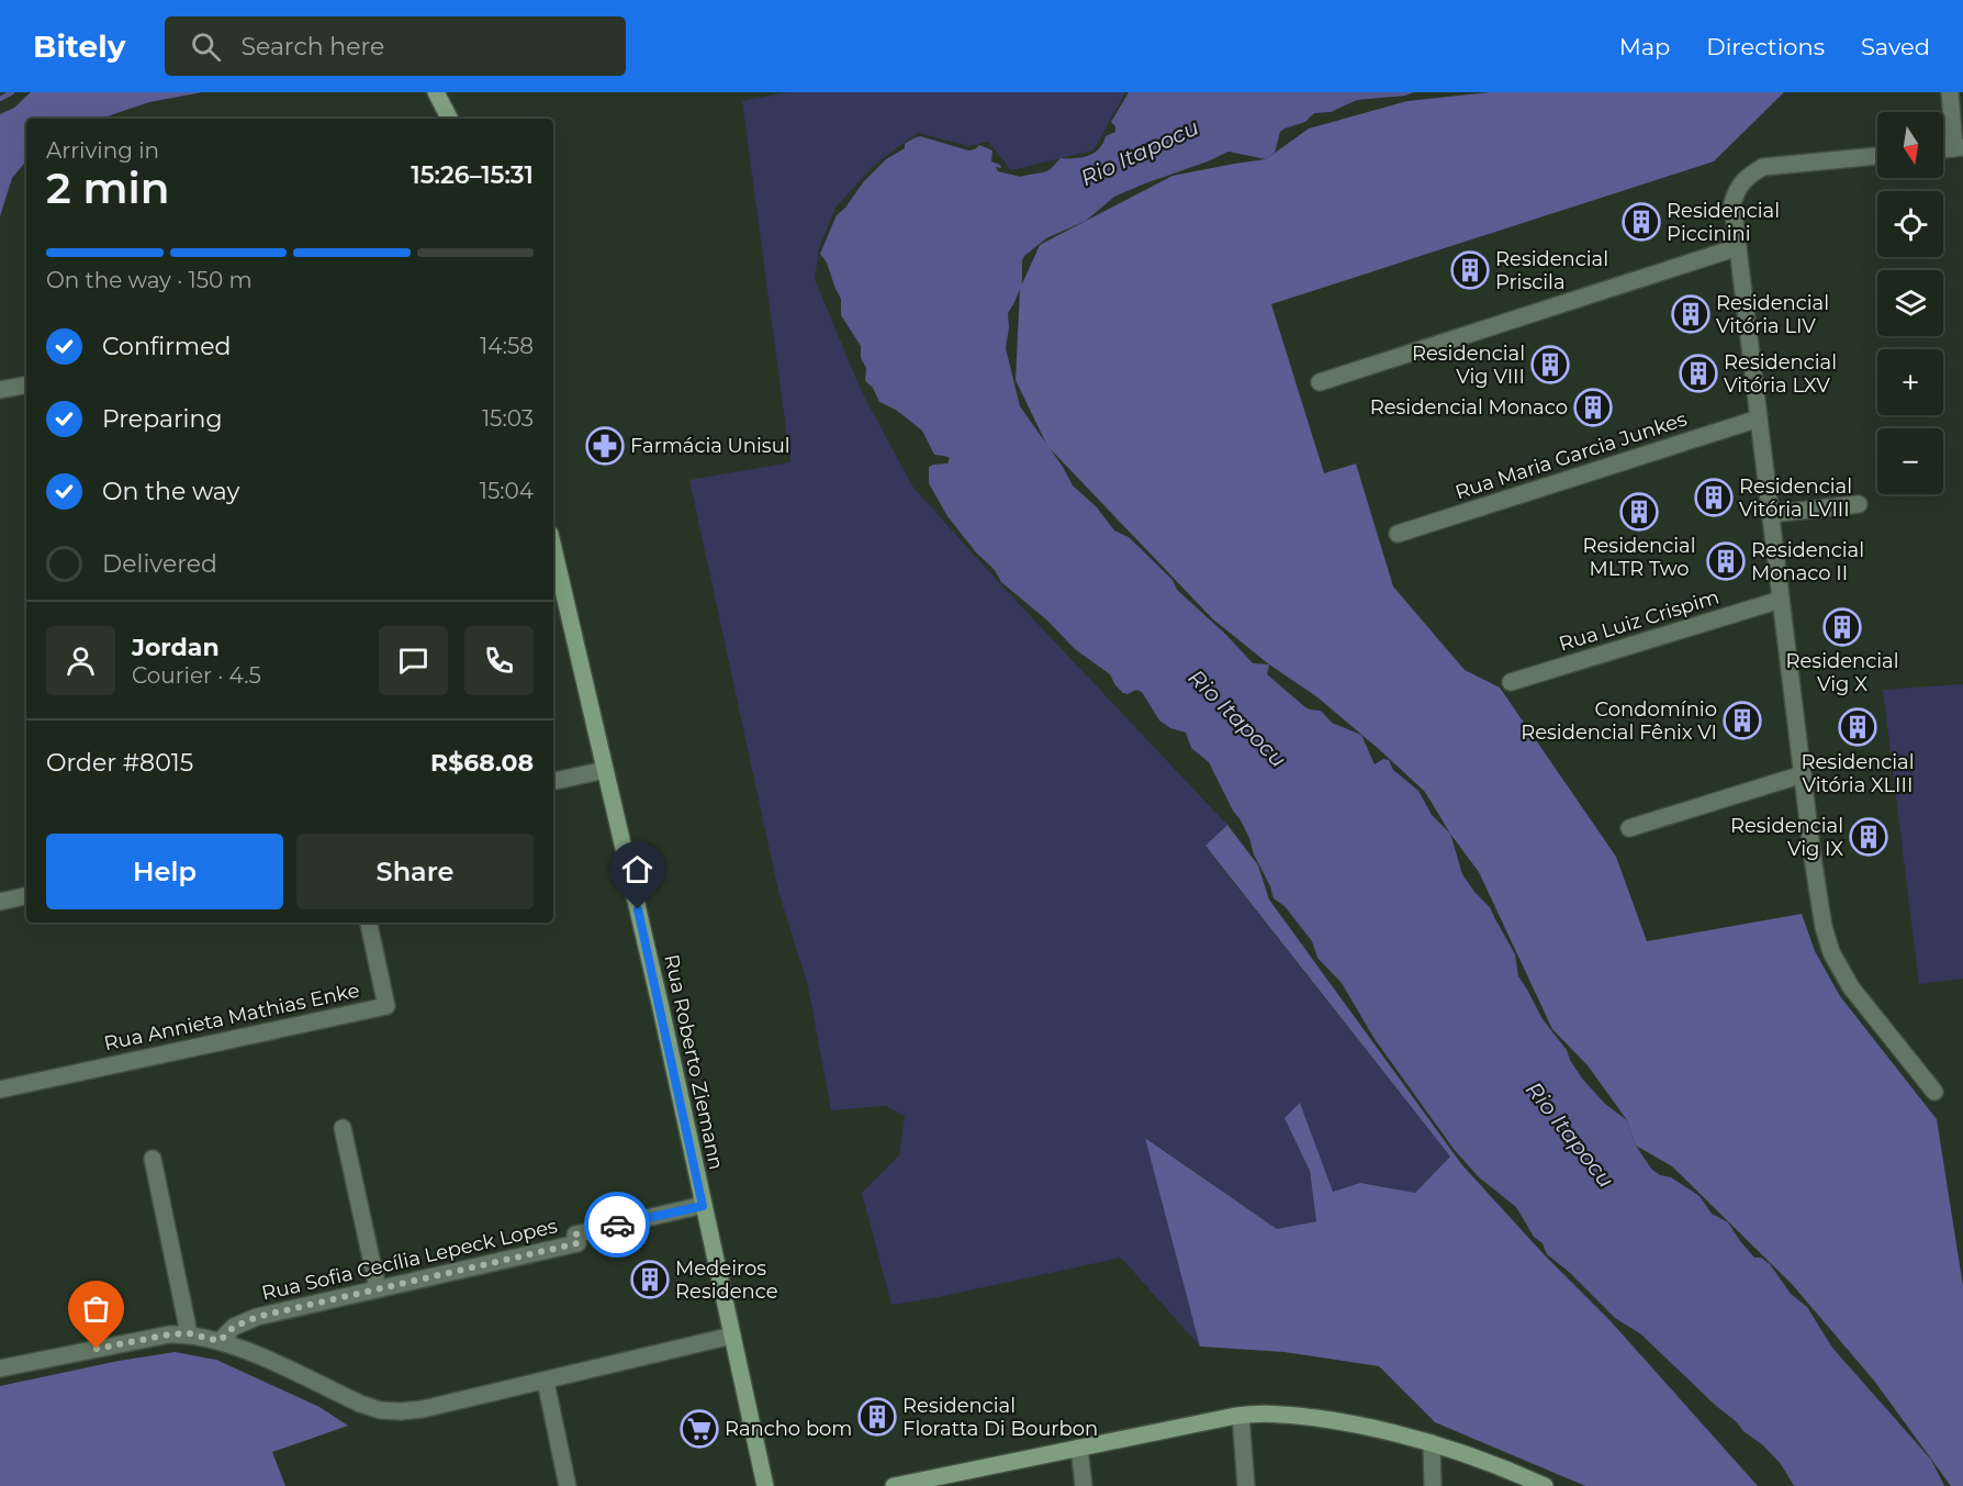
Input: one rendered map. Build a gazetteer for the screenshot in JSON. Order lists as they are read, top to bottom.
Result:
{
  "streets": {
    "main road": ["Rua Roberto Ziemann"],
    "street": [
      "Rua Maria Garcia Junkes",
      "Rua Luiz Crispim",
      "Rua Annieta Mathias Enke",
      "Rua Sofia Cecília Lepeck Lopes"
    ]
  },
  "crossings": [
    ["Rua Roberto Ziemann", "Rua Sofia Cecília Lepeck Lopes"]
  ],
  "water": ["Rio Itapocu"],
  "places": {
    "building": [
      "Residencial Piccinini",
      "Residencial Priscila",
      "Residencial Vitória LIV",
      "Residencial Vig VIII",
      "Residencial Vitória LXV",
      "Residencial Monaco",
      "Residencial Vitória LVIII",
      "Residencial MLTR Two",
      "Residencial Monaco II",
      "Residencial Vig X",
      "Condomínio Residencial Fênix VI",
      "Residencial Vitória XLIII",
      "Residencial Vig IX",
      "Medeiros Residence",
      "Residencial Floratta Di Bourbon"
    ],
    "pharmacy": ["Farmácia Unisul"],
    "supermarket": ["Rancho bom"]
  },
  "north": "bottom",
  "page": {
    "header": "Bitely",
    "search": "Search here",
    "nav": ["Map", "Directions", "Saved"],
    "map_buttons": ["+", "−"],
    "heading": ["2 min", "Arriving in", "15:26–15:31"],
    "panel": [
      "Jordan",
      "Courier · 4.5",
      "Order #8015",
      "R$68.08"
    ],
    "bar": "On the way · 150 m",
    "list": [
      ["Confirmed", "14:58"],
      ["Preparing", "15:03"],
      ["On the way", "15:04"],
      "Delivered"
    ],
    "buttons": ["Help", "Share"]
  }
}
